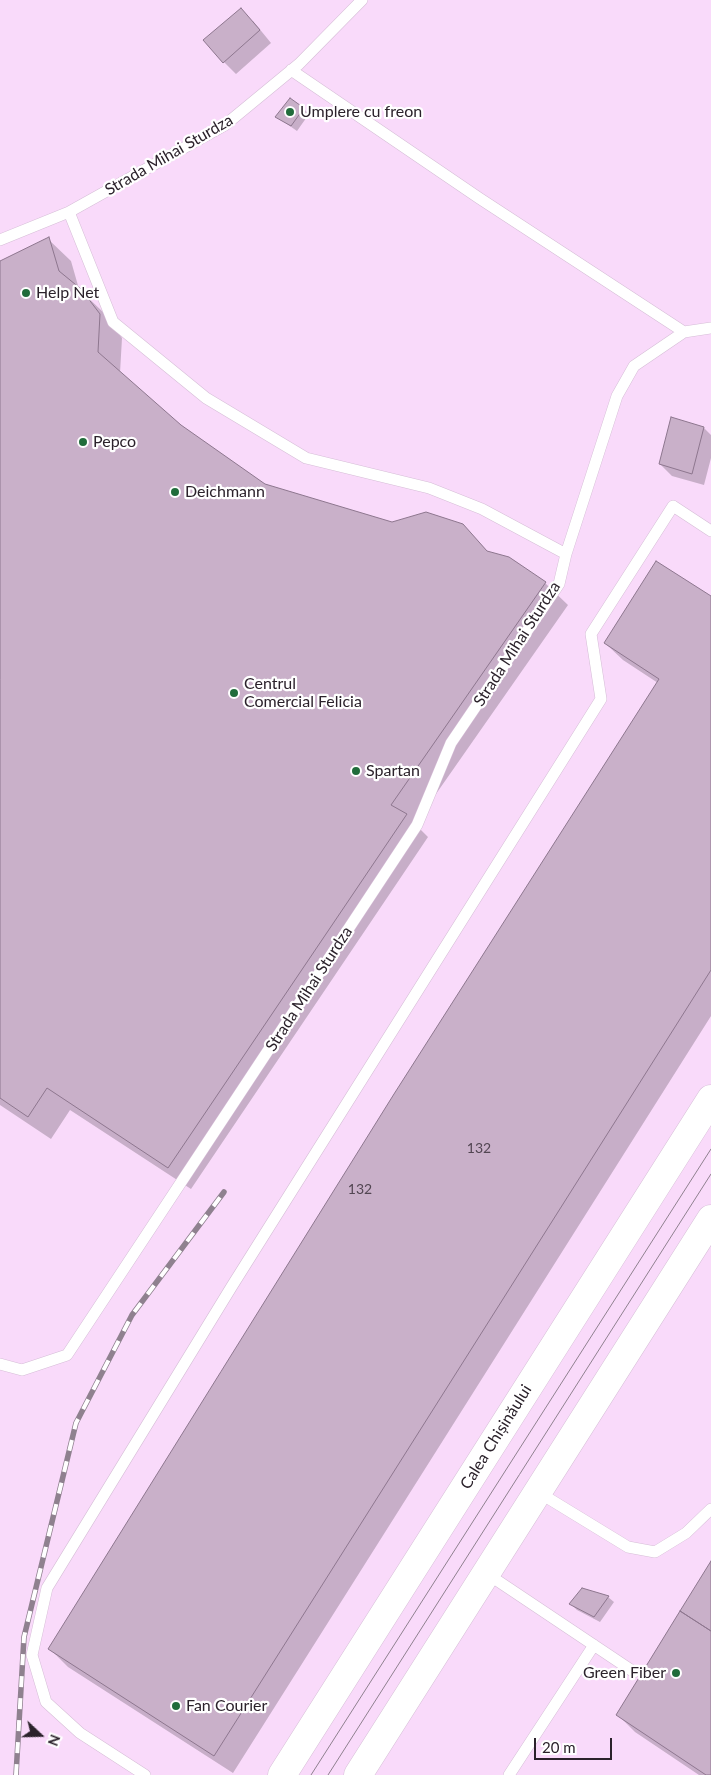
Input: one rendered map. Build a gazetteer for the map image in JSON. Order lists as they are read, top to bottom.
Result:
{
  "streets": {
    "main road": ["Calea Chișinăului"],
    "lane": ["Strada Mihai Sturdza"]
  },
  "places": [
    "Umplere cu freon",
    "Help Net",
    "Pepco",
    "Deichmann",
    "Centrul Comercial Felicia",
    "Spartan",
    "Green Fiber",
    "Fan Courier"
  ],
  "house_numbers": ["132", "132"],
  "scale_bar": "20 m",
  "north": "right"
}
